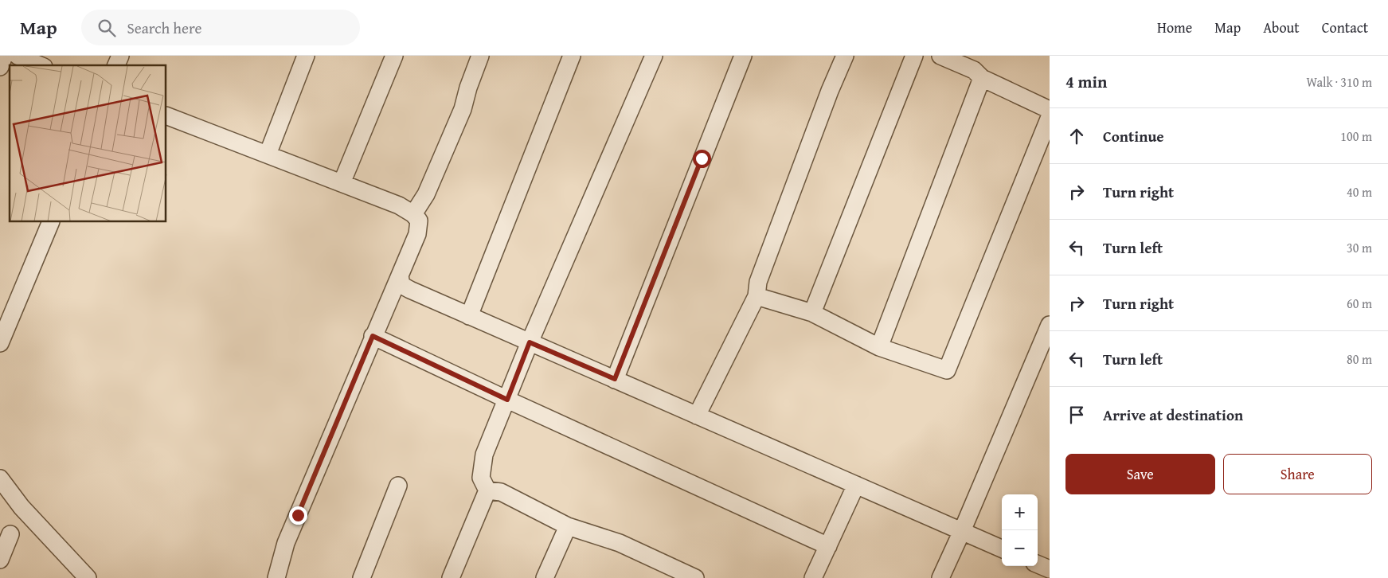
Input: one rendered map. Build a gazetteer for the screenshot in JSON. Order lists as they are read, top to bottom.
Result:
{
  "page": {
    "header": "Map",
    "search": "Search here",
    "nav": [
      "Home",
      "Map",
      "About",
      "Contact"
    ],
    "heading": ["4 min", "Walk · 310 m"],
    "list": [
      ["Continue", "100 m"],
      ["Turn right", "40 m"],
      ["Turn left", "30 m"],
      ["Turn right", "60 m"],
      ["Turn left", "80 m"],
      "Arrive at destination"
    ],
    "buttons": ["Save", "Share"],
    "map_buttons": ["+", "−"]
  }
}
